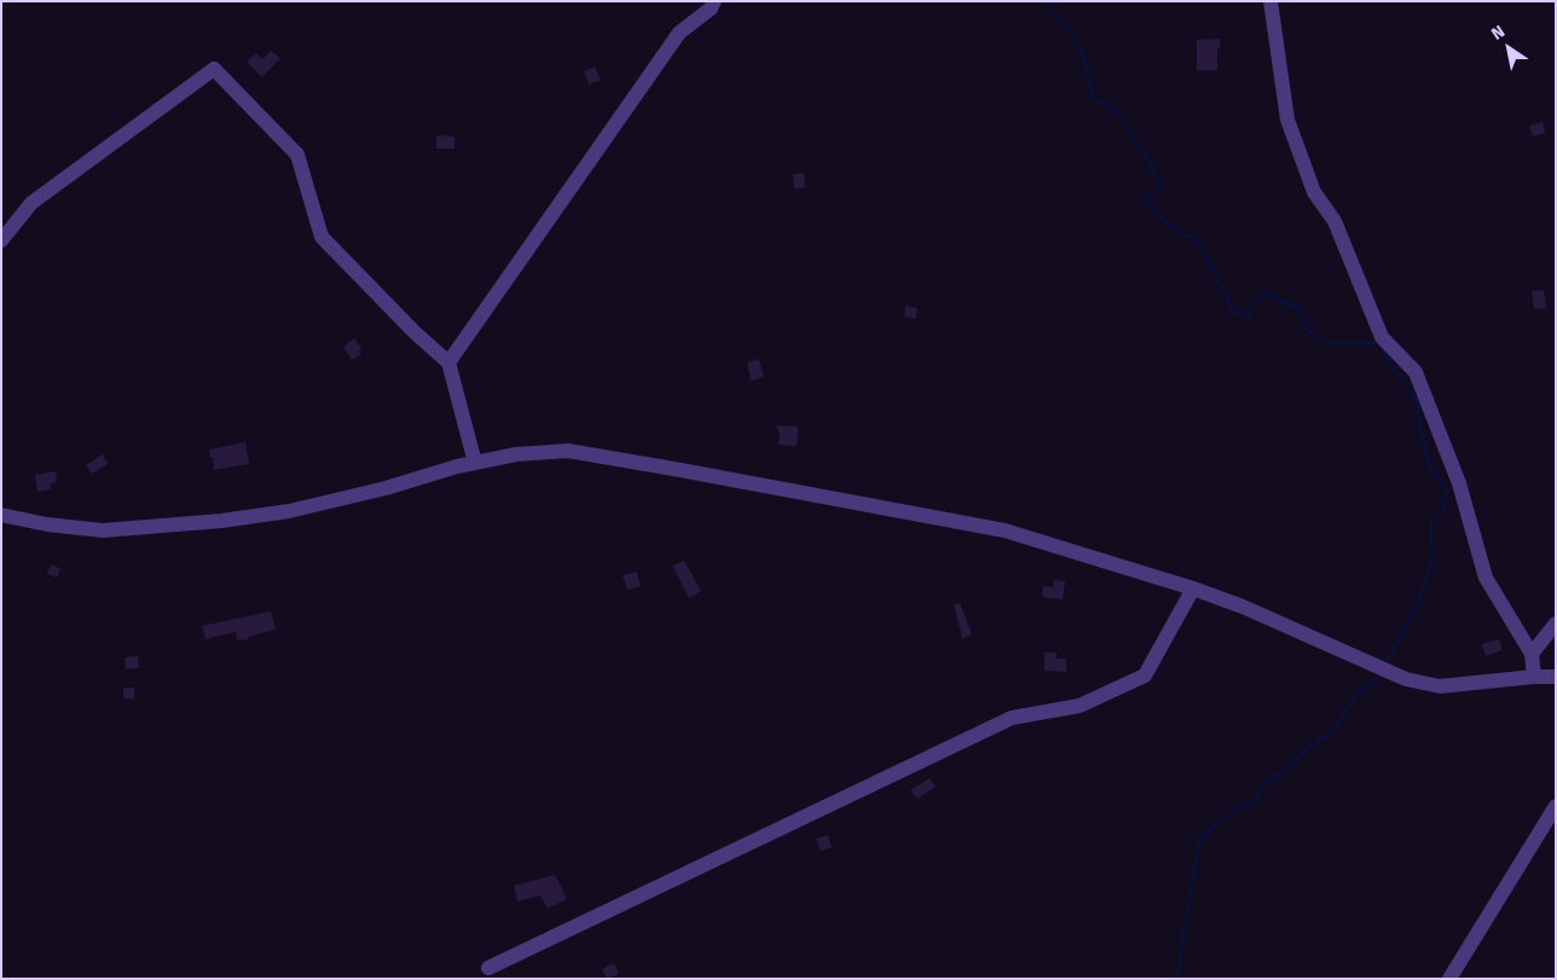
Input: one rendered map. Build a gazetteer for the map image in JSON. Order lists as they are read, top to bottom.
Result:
{
  "north": "top left"
}
